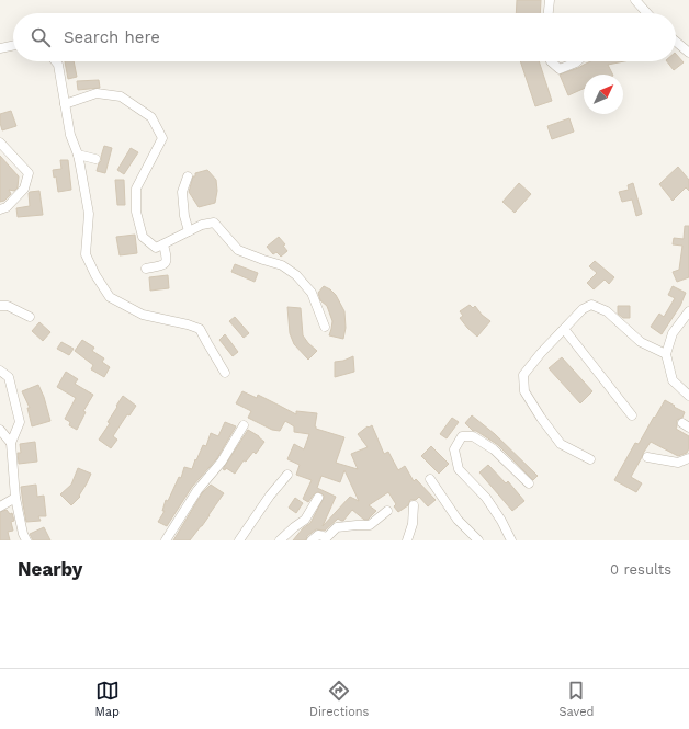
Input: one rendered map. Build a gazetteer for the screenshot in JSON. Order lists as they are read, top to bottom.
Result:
{
  "north": "top right",
  "page": {
    "search": "Search here",
    "heading": ["Nearby", "0 results"],
    "nav": ["Map", "Directions", "Saved"]
  }
}
